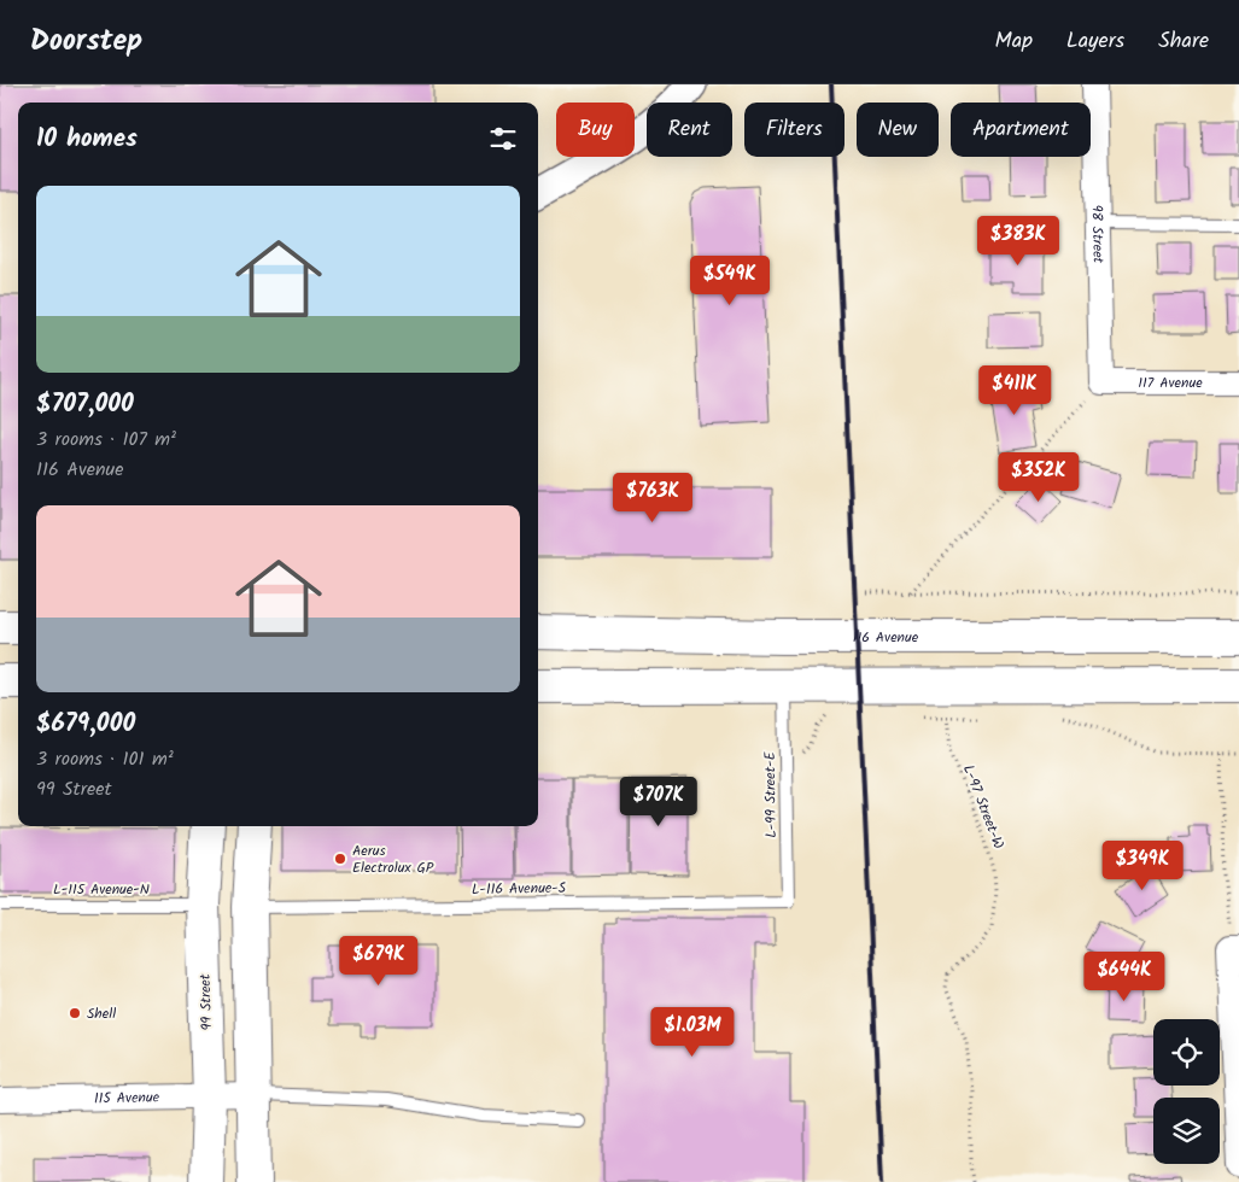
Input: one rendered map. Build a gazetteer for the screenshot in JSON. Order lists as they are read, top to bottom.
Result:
{
  "streets": {
    "main road": ["116 Avenue", "99 Street"],
    "street": ["98 Street", "117 Avenue", "115 Avenue"],
    "lane": ["L-99 Street-E", "L-115 Avenue-N", "L-116 Avenue-S"],
    "path": ["L-97 Street-W"]
  },
  "crossings": [
    ["98 Street", "117 Avenue"],
    ["L-99 Street-E", "L-116 Avenue-S"],
    ["L-115 Avenue-N", "99 Street"],
    ["99 Street", "115 Avenue"]
  ],
  "places": ["Aerus Electrolux GP", "Shell"],
  "page": {
    "header": "Doorstep",
    "nav": ["Map", "Layers", "Share"],
    "chip": [
      "Buy",
      "Rent",
      "Filters",
      "New",
      "Apartment"
    ],
    "heading": "10 homes",
    "list": [
      {
        "name": "$707,000",
        "note": "3 rooms · 107 m² · 116 Avenue"
      },
      {
        "name": "$679,000",
        "note": "3 rooms · 101 m² · 99 Street"
      }
    ],
    "price": [
      "$383K",
      "$549K",
      "$411K",
      "$352K",
      "$763K",
      "$707K",
      "$349K",
      "$679K",
      "$644K",
      "$1.03M"
    ]
  }
}
